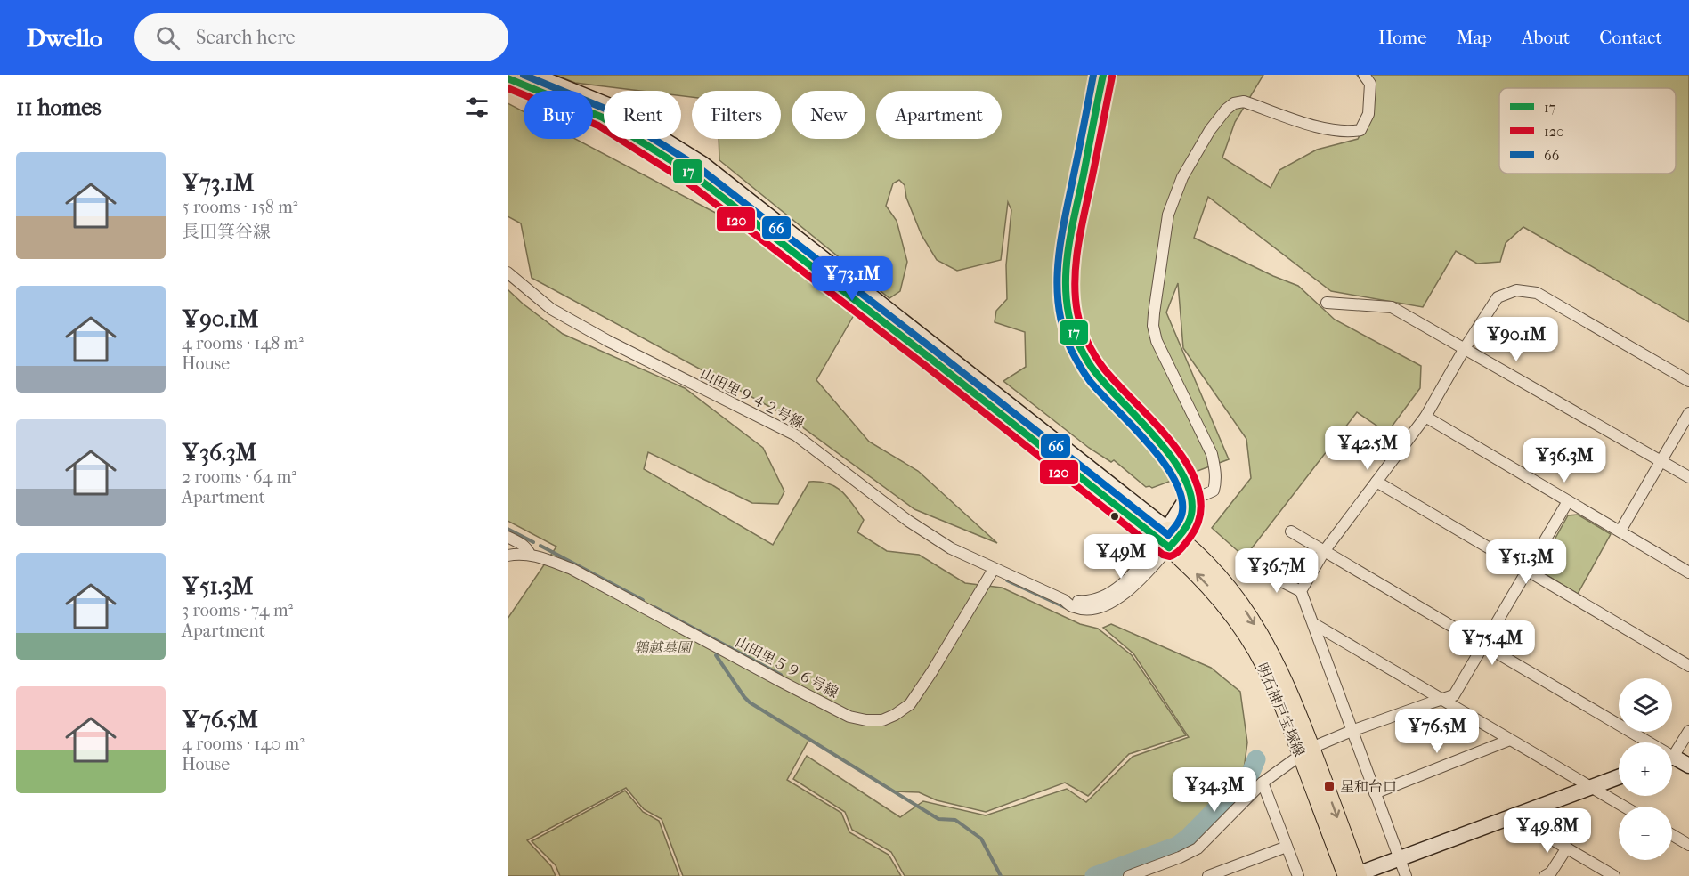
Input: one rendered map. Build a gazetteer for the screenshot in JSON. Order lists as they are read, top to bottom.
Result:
{
  "streets": {
    "main road": ["明石神戸宝塚線"],
    "street": ["山田里９４２号線", "山田里５９６号線"]
  },
  "crossings": [
    ["山田里９４２号線", "山田里５９６号線"],
    ["山田里９４２号線", "明石神戸宝塚線"]
  ],
  "parks": ["鵯越墓園"],
  "places": {
    "transit": ["星和台口"]
  },
  "lines": ["transit line 17", "transit line 66", "transit line 120"],
  "legend": ["17", "120", "66"],
  "page": {
    "header": "Dwello",
    "search": "Search here",
    "nav": [
      "Home",
      "Map",
      "About",
      "Contact"
    ],
    "heading": "11 homes",
    "chip": [
      "Buy",
      "Rent",
      "Filters",
      "New",
      "Apartment"
    ],
    "list": [
      {
        "name": "¥73.1M",
        "note": "5 rooms · 158 m² · 長田箕谷線"
      },
      {
        "name": "¥90.1M",
        "note": "4 rooms · 148 m² · House"
      },
      {
        "name": "¥36.3M",
        "note": "2 rooms · 64 m² · Apartment"
      },
      {
        "name": "¥51.3M",
        "note": "3 rooms · 74 m² · Apartment"
      },
      {
        "name": "¥76.5M",
        "note": "4 rooms · 140 m² · House"
      }
    ],
    "price": [
      "¥73.1M",
      "¥90.1M",
      "¥42.5M",
      "¥36.3M",
      "¥49M",
      "¥51.3M",
      "¥36.7M",
      "¥75.4M",
      "¥76.5M",
      "¥34.3M",
      "¥49.8M"
    ],
    "map_buttons": ["+", "−"]
  }
}
